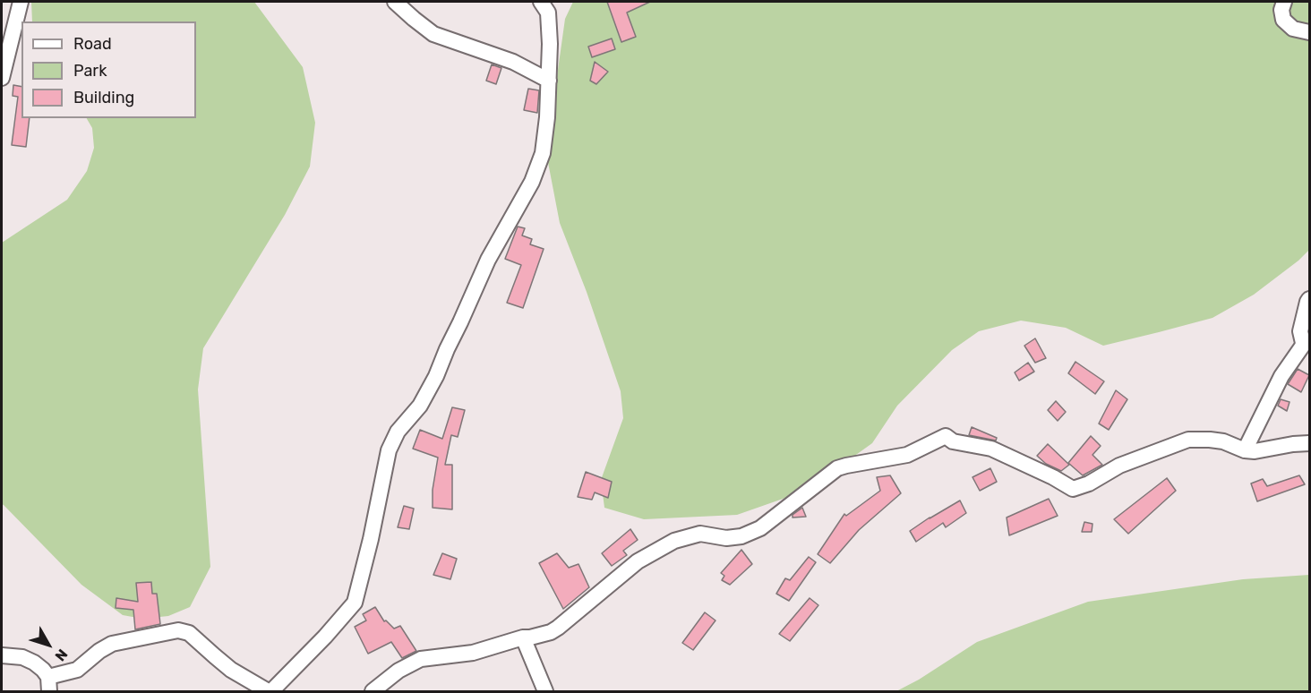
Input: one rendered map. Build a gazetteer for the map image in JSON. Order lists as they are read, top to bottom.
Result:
{
  "legend": ["Road", "Park", "Building"],
  "north": "bottom right"
}
